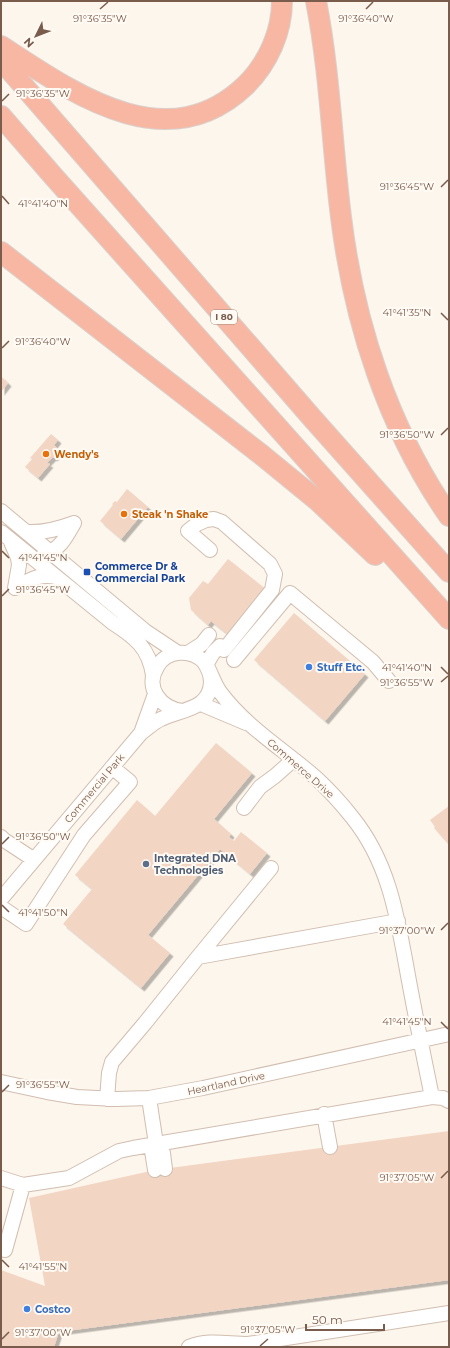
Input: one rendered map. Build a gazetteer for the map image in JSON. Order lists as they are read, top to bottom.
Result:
{
  "streets": {
    "highway": ["I 80"],
    "street": ["Commerce Drive", "Commercial Park", "Heartland Drive"]
  },
  "crossings": [
    ["Commerce Drive", "Heartland Drive"]
  ],
  "places": {
    "other": [
      "Wendy's",
      "Steak 'n Shake",
      "Stuff Etc.",
      "Integrated DNA Technologies",
      "Costco"
    ],
    "transit": ["Commerce Dr & Commercial Park"]
  },
  "scale_bar": "50 m",
  "north": "bottom left",
  "coordinates": [
    "91°36'35\"W",
    "91°36'40\"W",
    "91°36'45\"W",
    "41°41'40\"N",
    "41°41'35\"N",
    "91°36'50\"W",
    "41°41'45\"N",
    "91°36'55\"W",
    "41°41'50\"N",
    "91°37'00\"W",
    "91°37'05\"W",
    "41°41'55\"N"
  ]
}
